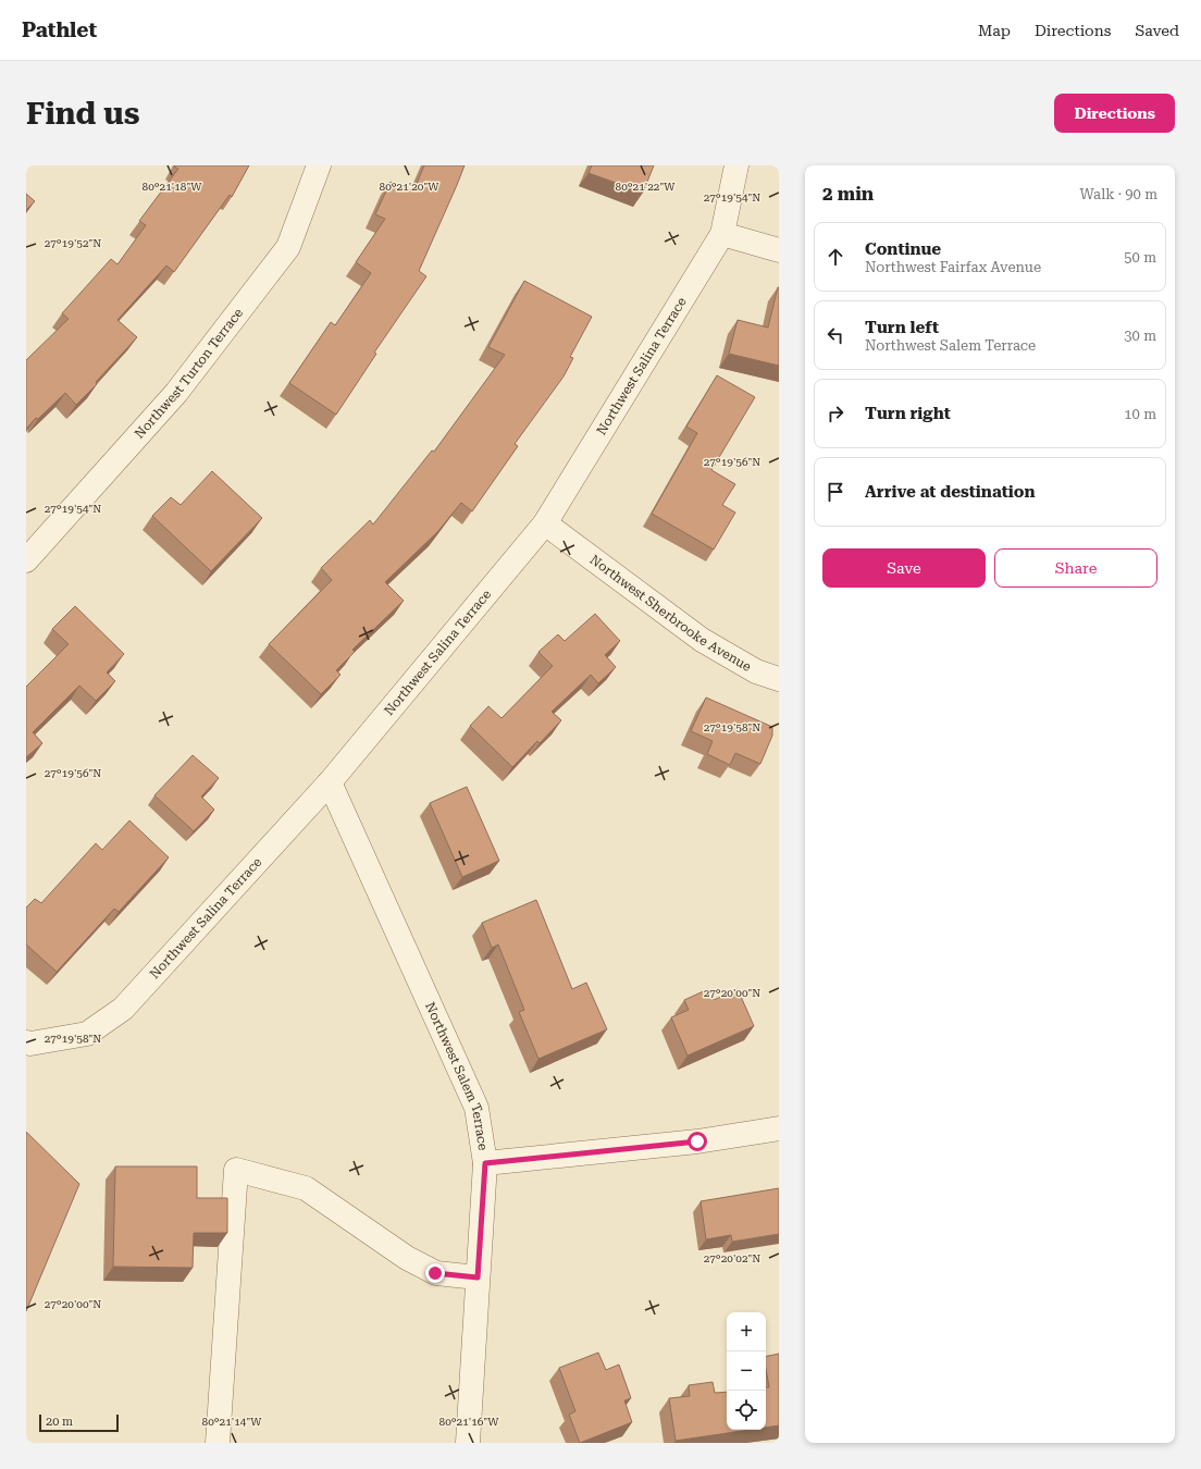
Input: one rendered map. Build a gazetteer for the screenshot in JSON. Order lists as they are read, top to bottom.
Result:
{
  "streets": {
    "street": [
      "Northwest Salina Terrace",
      "Northwest Turton Terrace",
      "Northwest Sherbrooke Avenue",
      "Northwest Salem Terrace"
    ]
  },
  "crossings": [
    ["Northwest Salina Terrace", "Northwest Sherbrooke Avenue"],
    ["Northwest Salina Terrace", "Northwest Salem Terrace"]
  ],
  "scale_bar": "20 m",
  "page": {
    "header": "Pathlet",
    "nav": ["Map", "Directions", "Saved"],
    "buttons": [
      "Directions",
      ["Save", "Share"]
    ],
    "title": "Find us",
    "heading": ["2 min", "Walk · 90 m"],
    "list": [
      ["Continue", "Northwest Fairfax Avenue", "50 m"],
      ["Turn left", "Northwest Salem Terrace", "30 m"],
      ["Turn right", "10 m"],
      "Arrive at destination"
    ],
    "map_buttons": ["+", "−"],
    "scale": "20 m"
  },
  "coordinates": [
    "80°21'18\"W",
    "80°21'20\"W",
    "80°21'22\"W",
    "27°19'54\"N",
    "27°19'52\"N",
    "27°19'56\"N",
    "27°19'58\"N",
    "27°20'00\"N",
    "27°20'02\"N",
    "80°21'14\"W",
    "80°21'16\"W"
  ]
}
